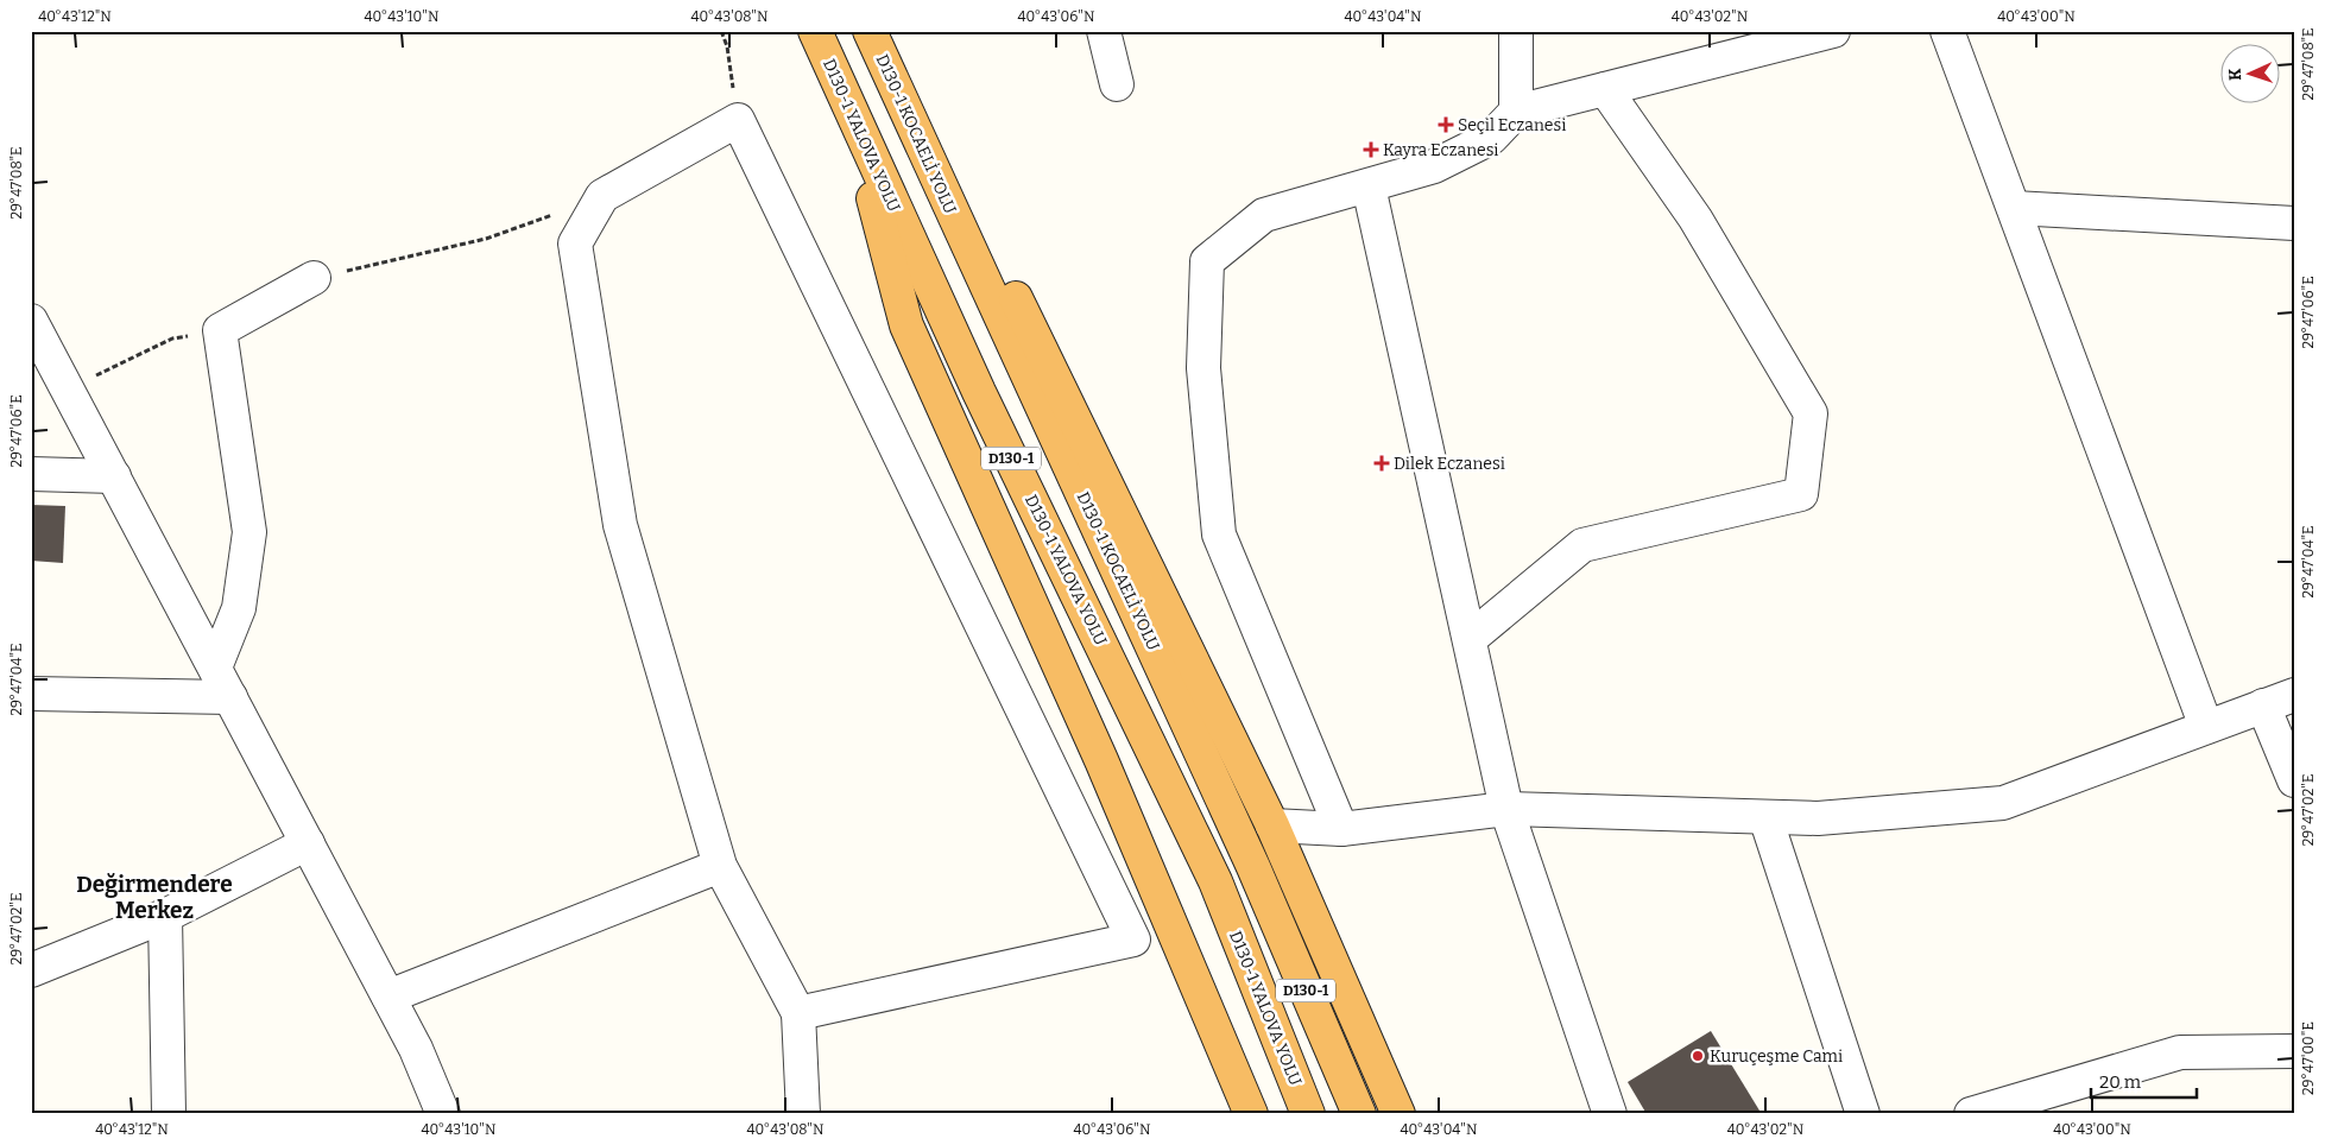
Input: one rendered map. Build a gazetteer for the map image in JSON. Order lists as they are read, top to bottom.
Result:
{
  "streets": {
    "highway": ["D130-1 KOCAELİ YOLU", "D130-1 YALOVA YOLU", "D130-1"]
  },
  "districts": ["Değirmendere Merkez"],
  "places": {
    "health": ["Seçil Eczanesi", "Kayra Eczanesi", "Dilek Eczanesi"],
    "other": ["Kuruçeşme Cami"]
  },
  "scale_bar": "20 m",
  "north": "left",
  "coordinates": [
    "40°43'12\"N",
    "40°43'10\"N",
    "40°43'08\"N",
    "40°43'06\"N",
    "40°43'04\"N",
    "40°43'02\"N",
    "40°43'00\"N",
    "29°47'08\"E",
    "29°47'06\"E",
    "29°47'04\"E",
    "29°47'02\"E",
    "29°47'00\"E"
  ]
}
